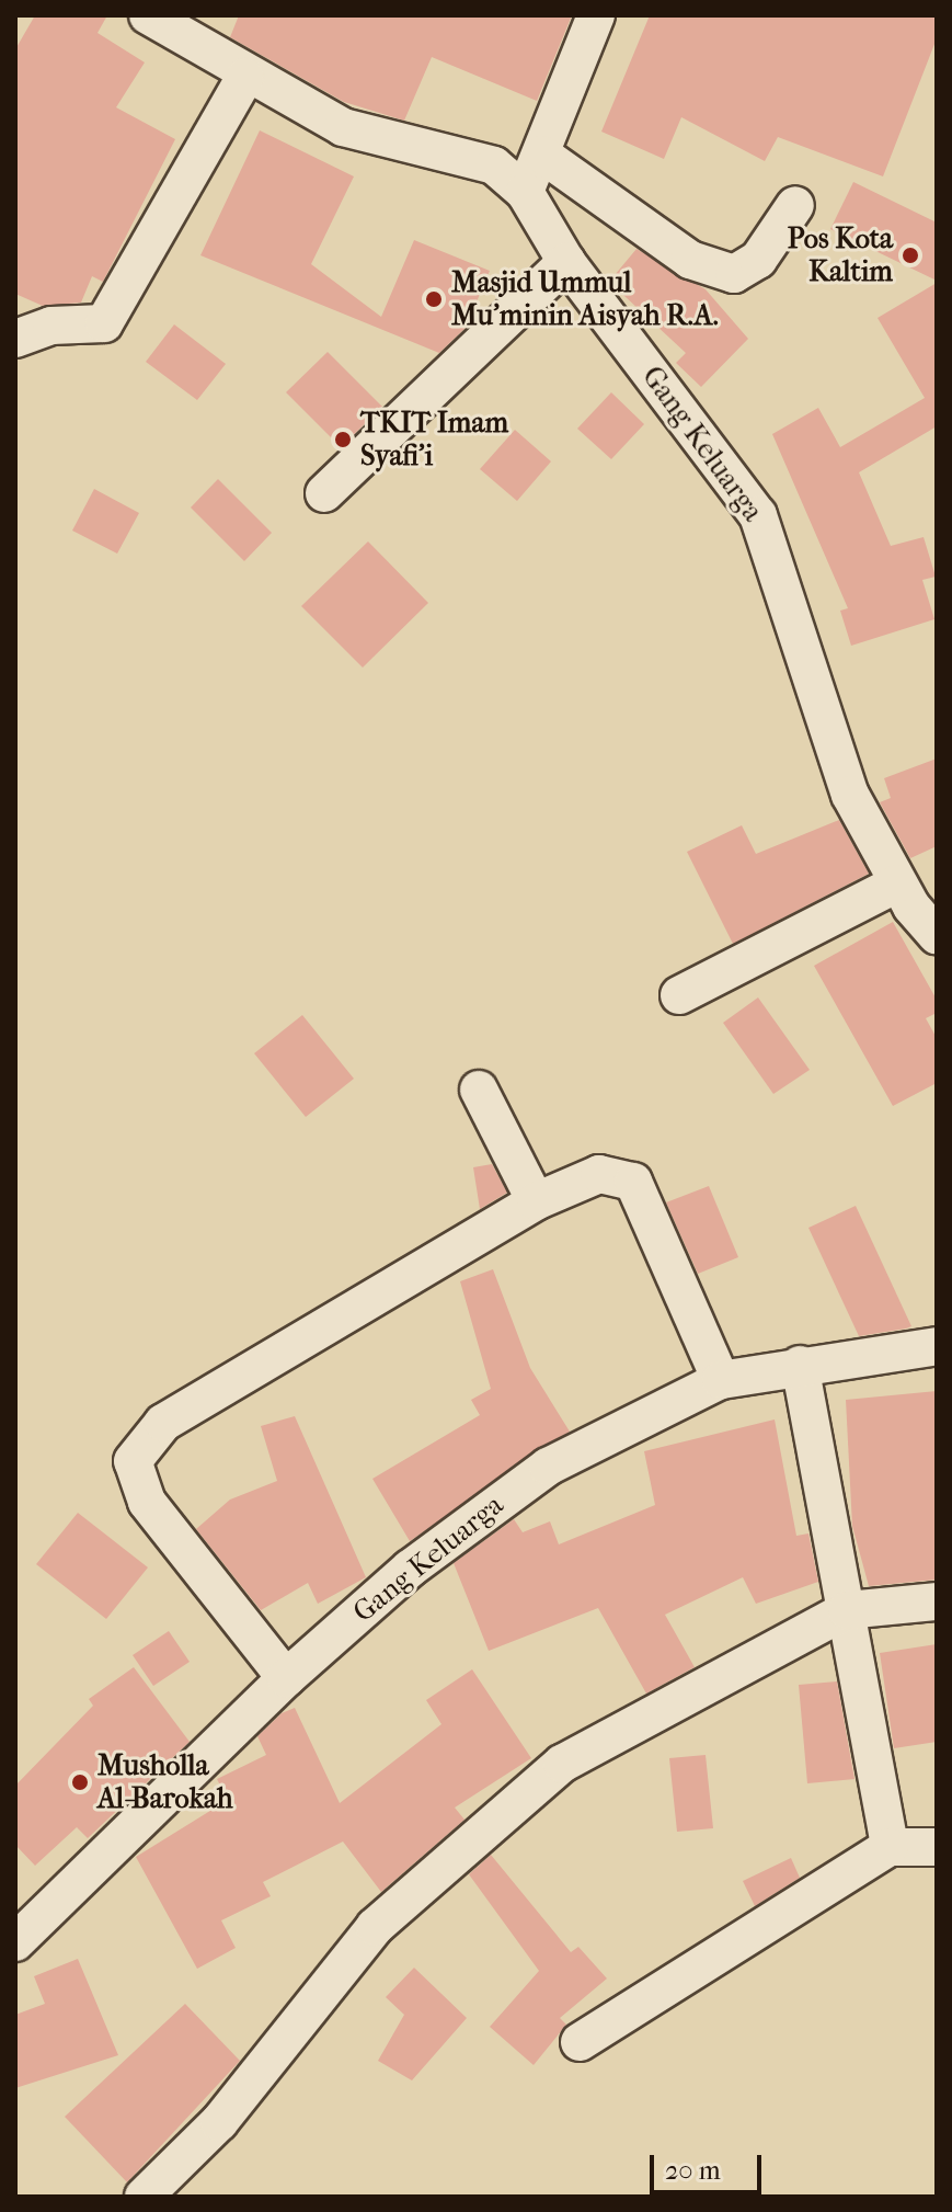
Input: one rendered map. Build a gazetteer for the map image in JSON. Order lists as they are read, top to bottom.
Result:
{
  "streets": {
    "street": ["Gang Keluarga"]
  },
  "places": [
    "Pos Kota Kaltim",
    "Masjid Ummul Mu'minin Aisyah R.A.",
    "TKIT Imam Syafi'i",
    "Musholla Al-Barokah"
  ],
  "scale_bar": "20 m"
}
